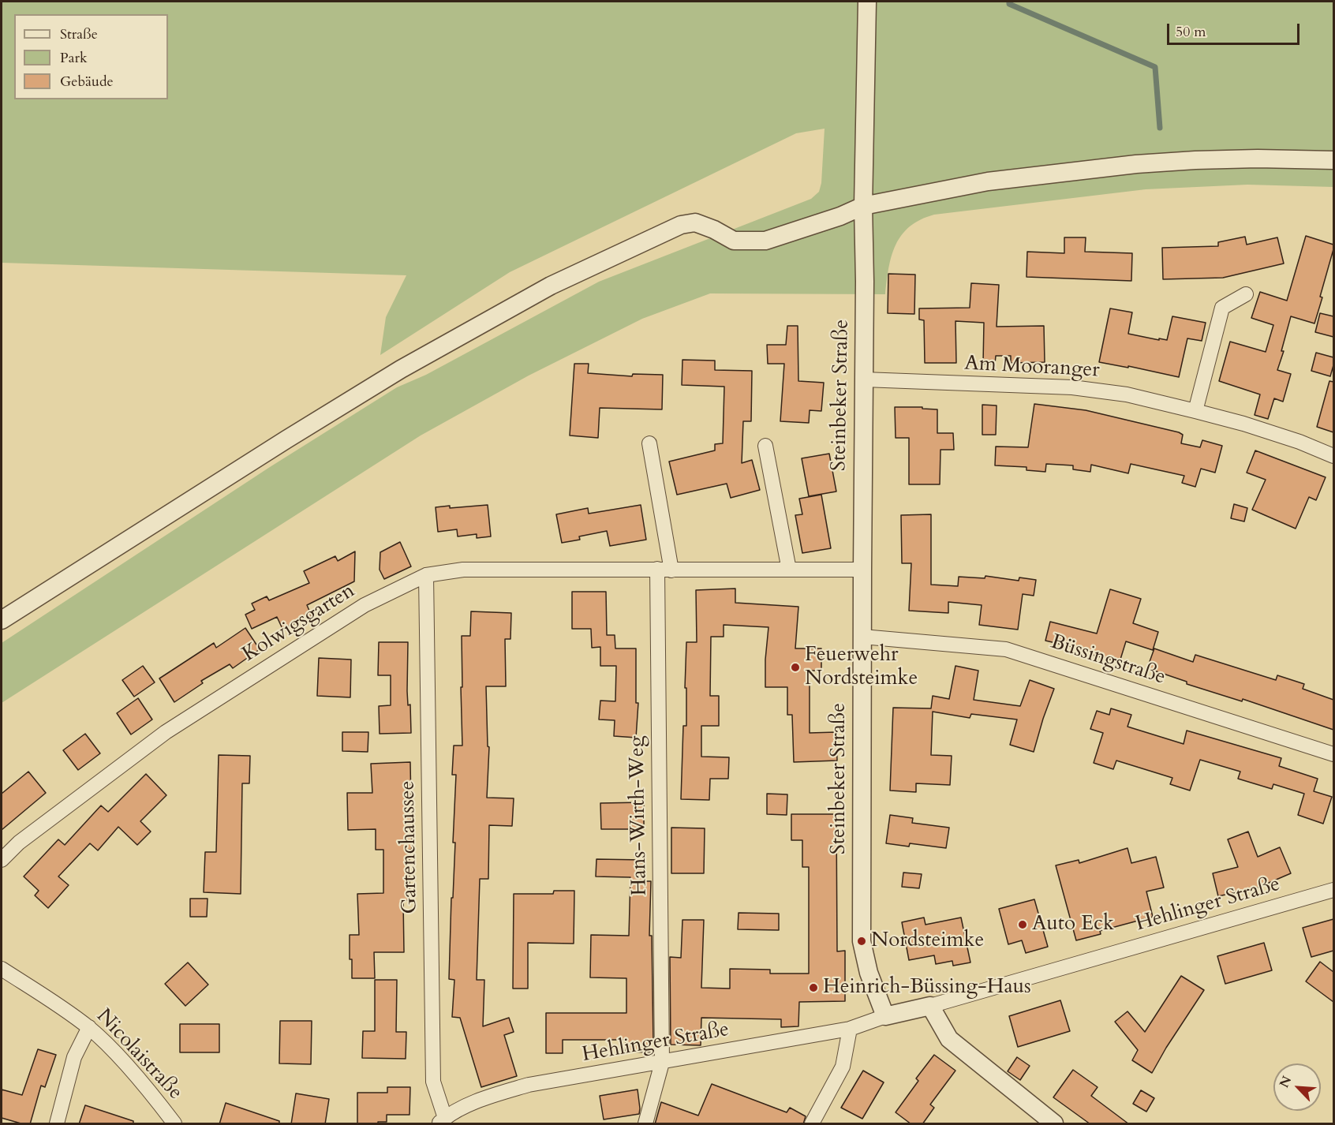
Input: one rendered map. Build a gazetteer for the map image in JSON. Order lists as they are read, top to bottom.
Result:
{
  "streets": {
    "street": [
      "Am Mooranger",
      "Steinbeker Straße",
      "Kolwigsgarten",
      "Büssingstraße",
      "Hans-Wirth-Weg",
      "Gartenchaussee",
      "Hehlinger Straße",
      "Nicolaistraße"
    ]
  },
  "crossings": [
    ["Am Mooranger", "Steinbeker Straße"],
    ["Steinbeker Straße", "Kolwigsgarten"],
    ["Steinbeker Straße", "Büssingstraße"],
    ["Steinbeker Straße", "Hehlinger Straße"],
    ["Kolwigsgarten", "Hans-Wirth-Weg"],
    ["Kolwigsgarten", "Gartenchaussee"],
    ["Hans-Wirth-Weg", "Hehlinger Straße"],
    ["Gartenchaussee", "Hehlinger Straße"]
  ],
  "places": [
    "Feuerwehr Nordsteimke",
    "Auto Eck",
    "Nordsteimke",
    "Heinrich-Büssing-Haus"
  ],
  "legend": ["Straße", "Park", "Gebäude"],
  "scale_bar": "50 m",
  "north": "top left"
}
